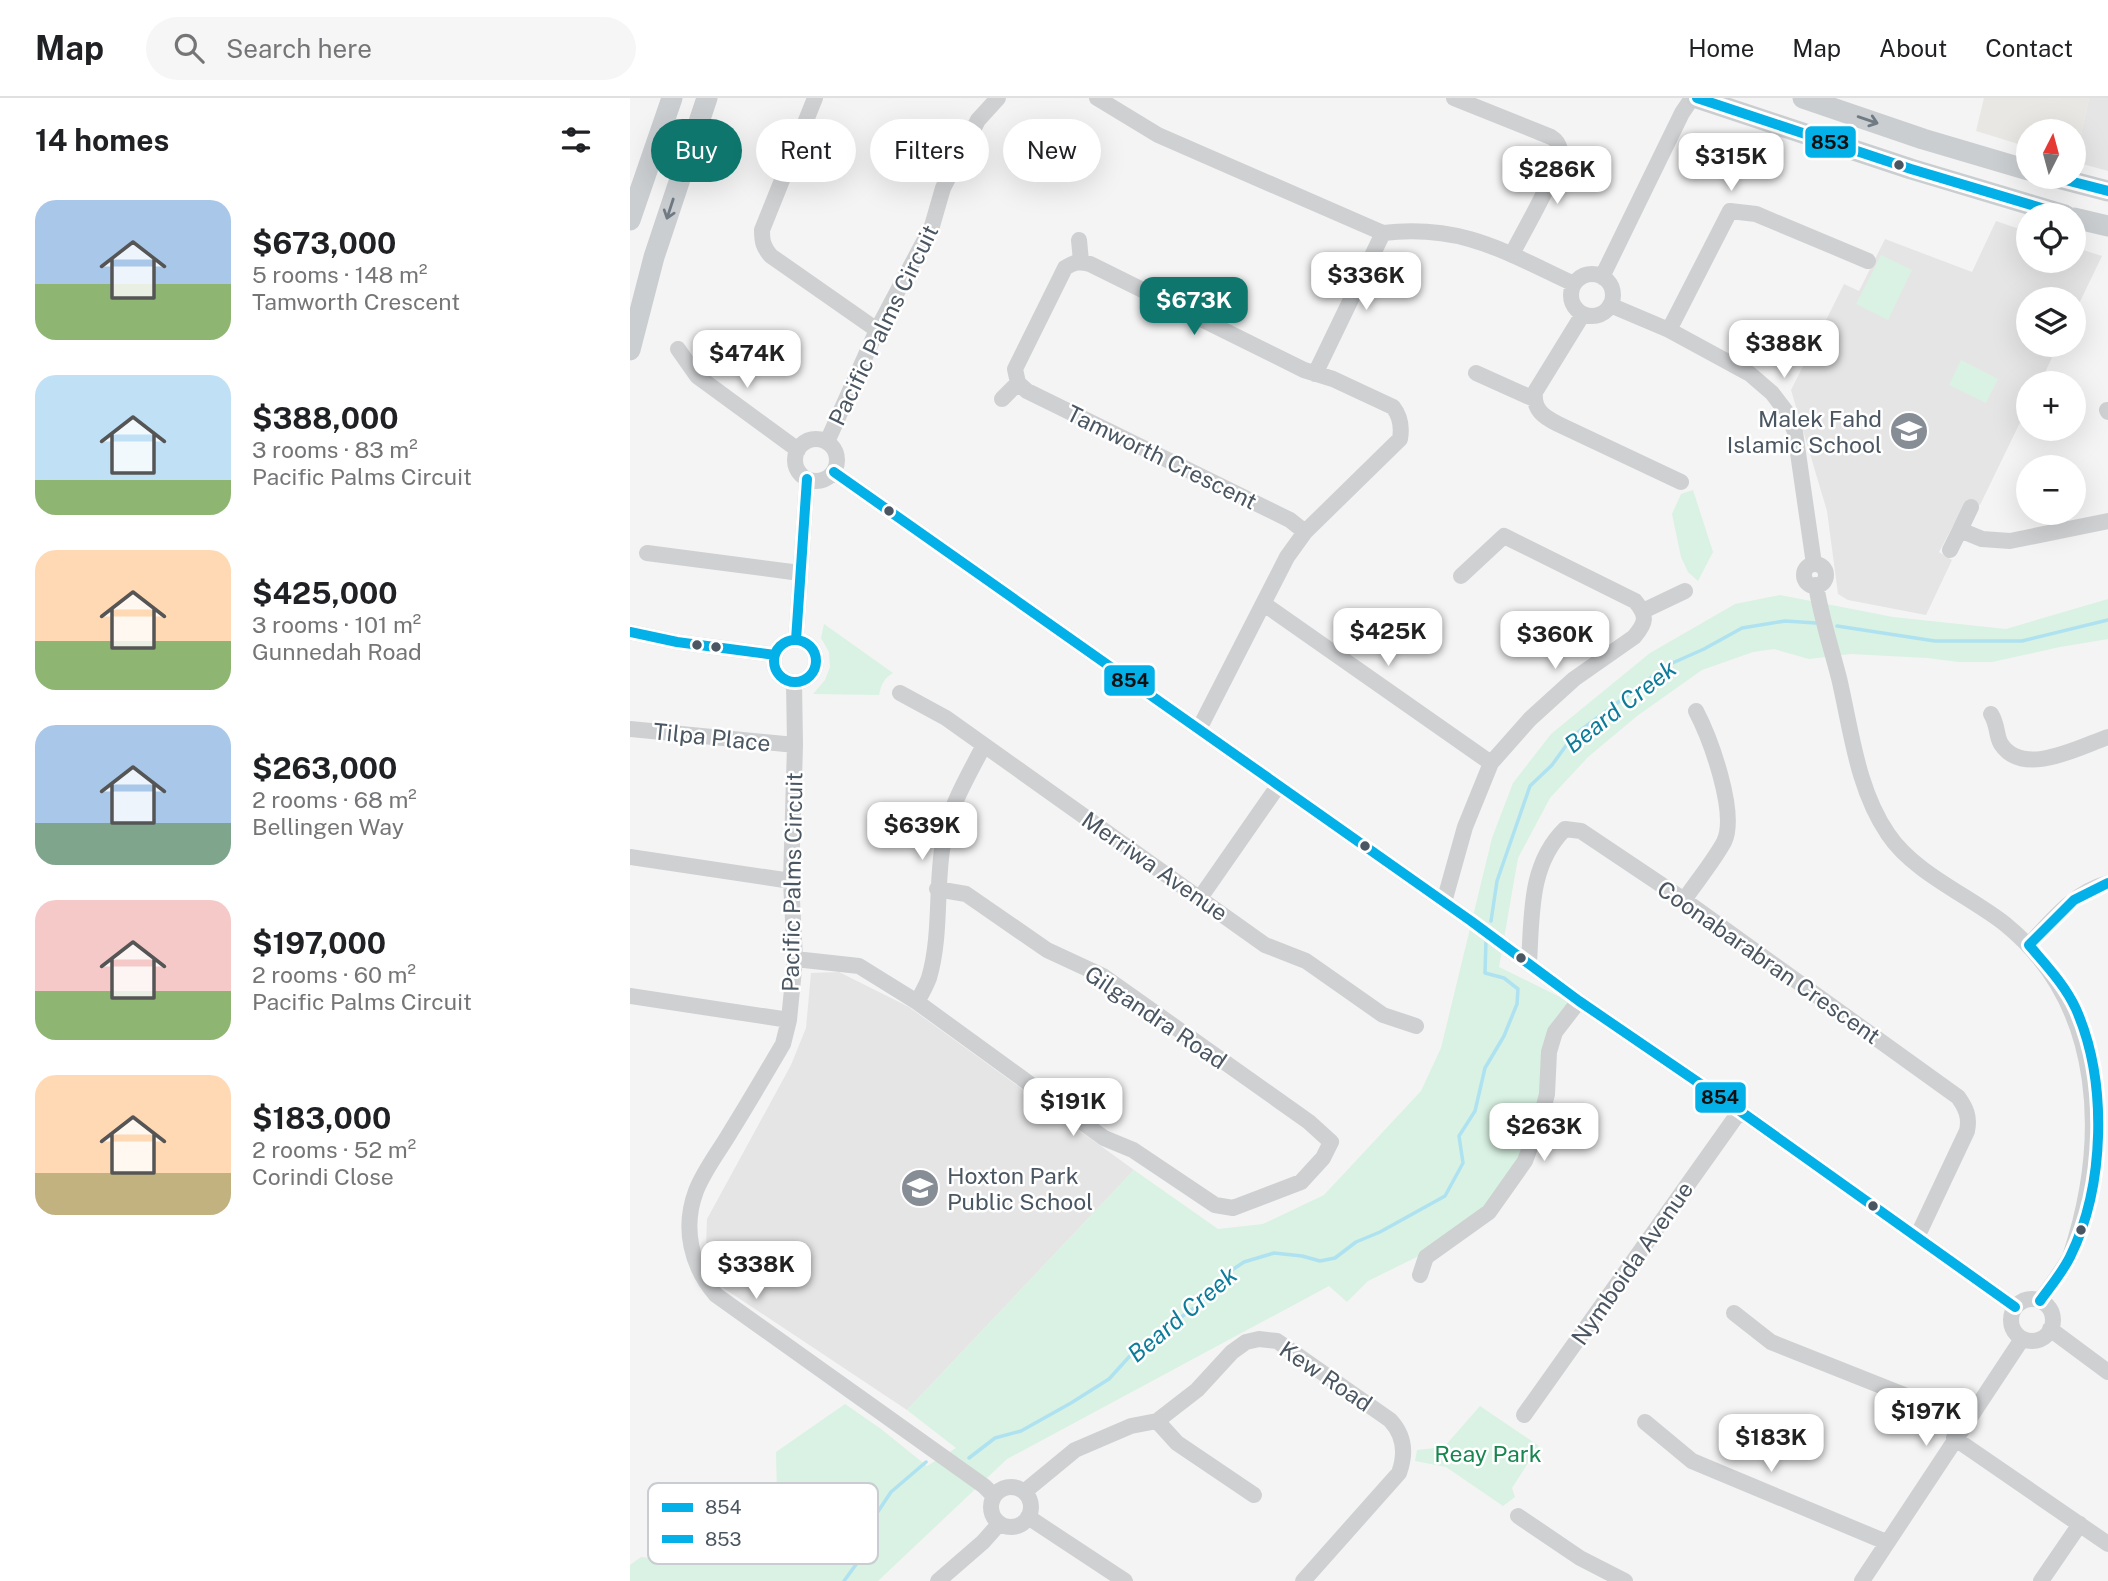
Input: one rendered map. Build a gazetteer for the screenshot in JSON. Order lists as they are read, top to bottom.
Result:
{
  "streets": {
    "street": [
      "Pacific Palms Circuit",
      "Tamworth Crescent",
      "Tilpa Place",
      "Merriwa Avenue",
      "Coonabarabran Crescent",
      "Gilgandra Road",
      "Nymboida Avenue",
      "Kew Road"
    ]
  },
  "crossings": [
    ["Pacific Palms Circuit", "Tilpa Place"],
    ["Pacific Palms Circuit", "Kew Road"]
  ],
  "water": ["Beard Creek"],
  "parks": ["Reay Park"],
  "places": {
    "school or university": ["Malek Fahd Islamic School", "Hoxton Park Public School"]
  },
  "lines": ["transit line 853", "transit line 854"],
  "legend": ["854", "853"],
  "north": "top",
  "page": {
    "header": "Map",
    "search": "Search here",
    "nav": [
      "Home",
      "Map",
      "About",
      "Contact"
    ],
    "heading": "14 homes",
    "map_buttons": ["+", "−"],
    "chip": [
      "Buy",
      "Rent",
      "Filters",
      "New"
    ],
    "price": [
      "$315K",
      "$286K",
      "$336K",
      "$673K",
      "$388K",
      "$474K",
      "$425K",
      "$360K",
      "$639K",
      "$191K",
      "$263K",
      "$338K",
      "$197K",
      "$183K"
    ],
    "list": [
      {
        "name": "$673,000",
        "note": "5 rooms · 148 m² · Tamworth Crescent"
      },
      {
        "name": "$388,000",
        "note": "3 rooms · 83 m² · Pacific Palms Circuit"
      },
      {
        "name": "$425,000",
        "note": "3 rooms · 101 m² · Gunnedah Road"
      },
      {
        "name": "$263,000",
        "note": "2 rooms · 68 m² · Bellingen Way"
      },
      {
        "name": "$197,000",
        "note": "2 rooms · 60 m² · Pacific Palms Circuit"
      },
      {
        "name": "$183,000",
        "note": "2 rooms · 52 m² · Corindi Close"
      }
    ]
  }
}
